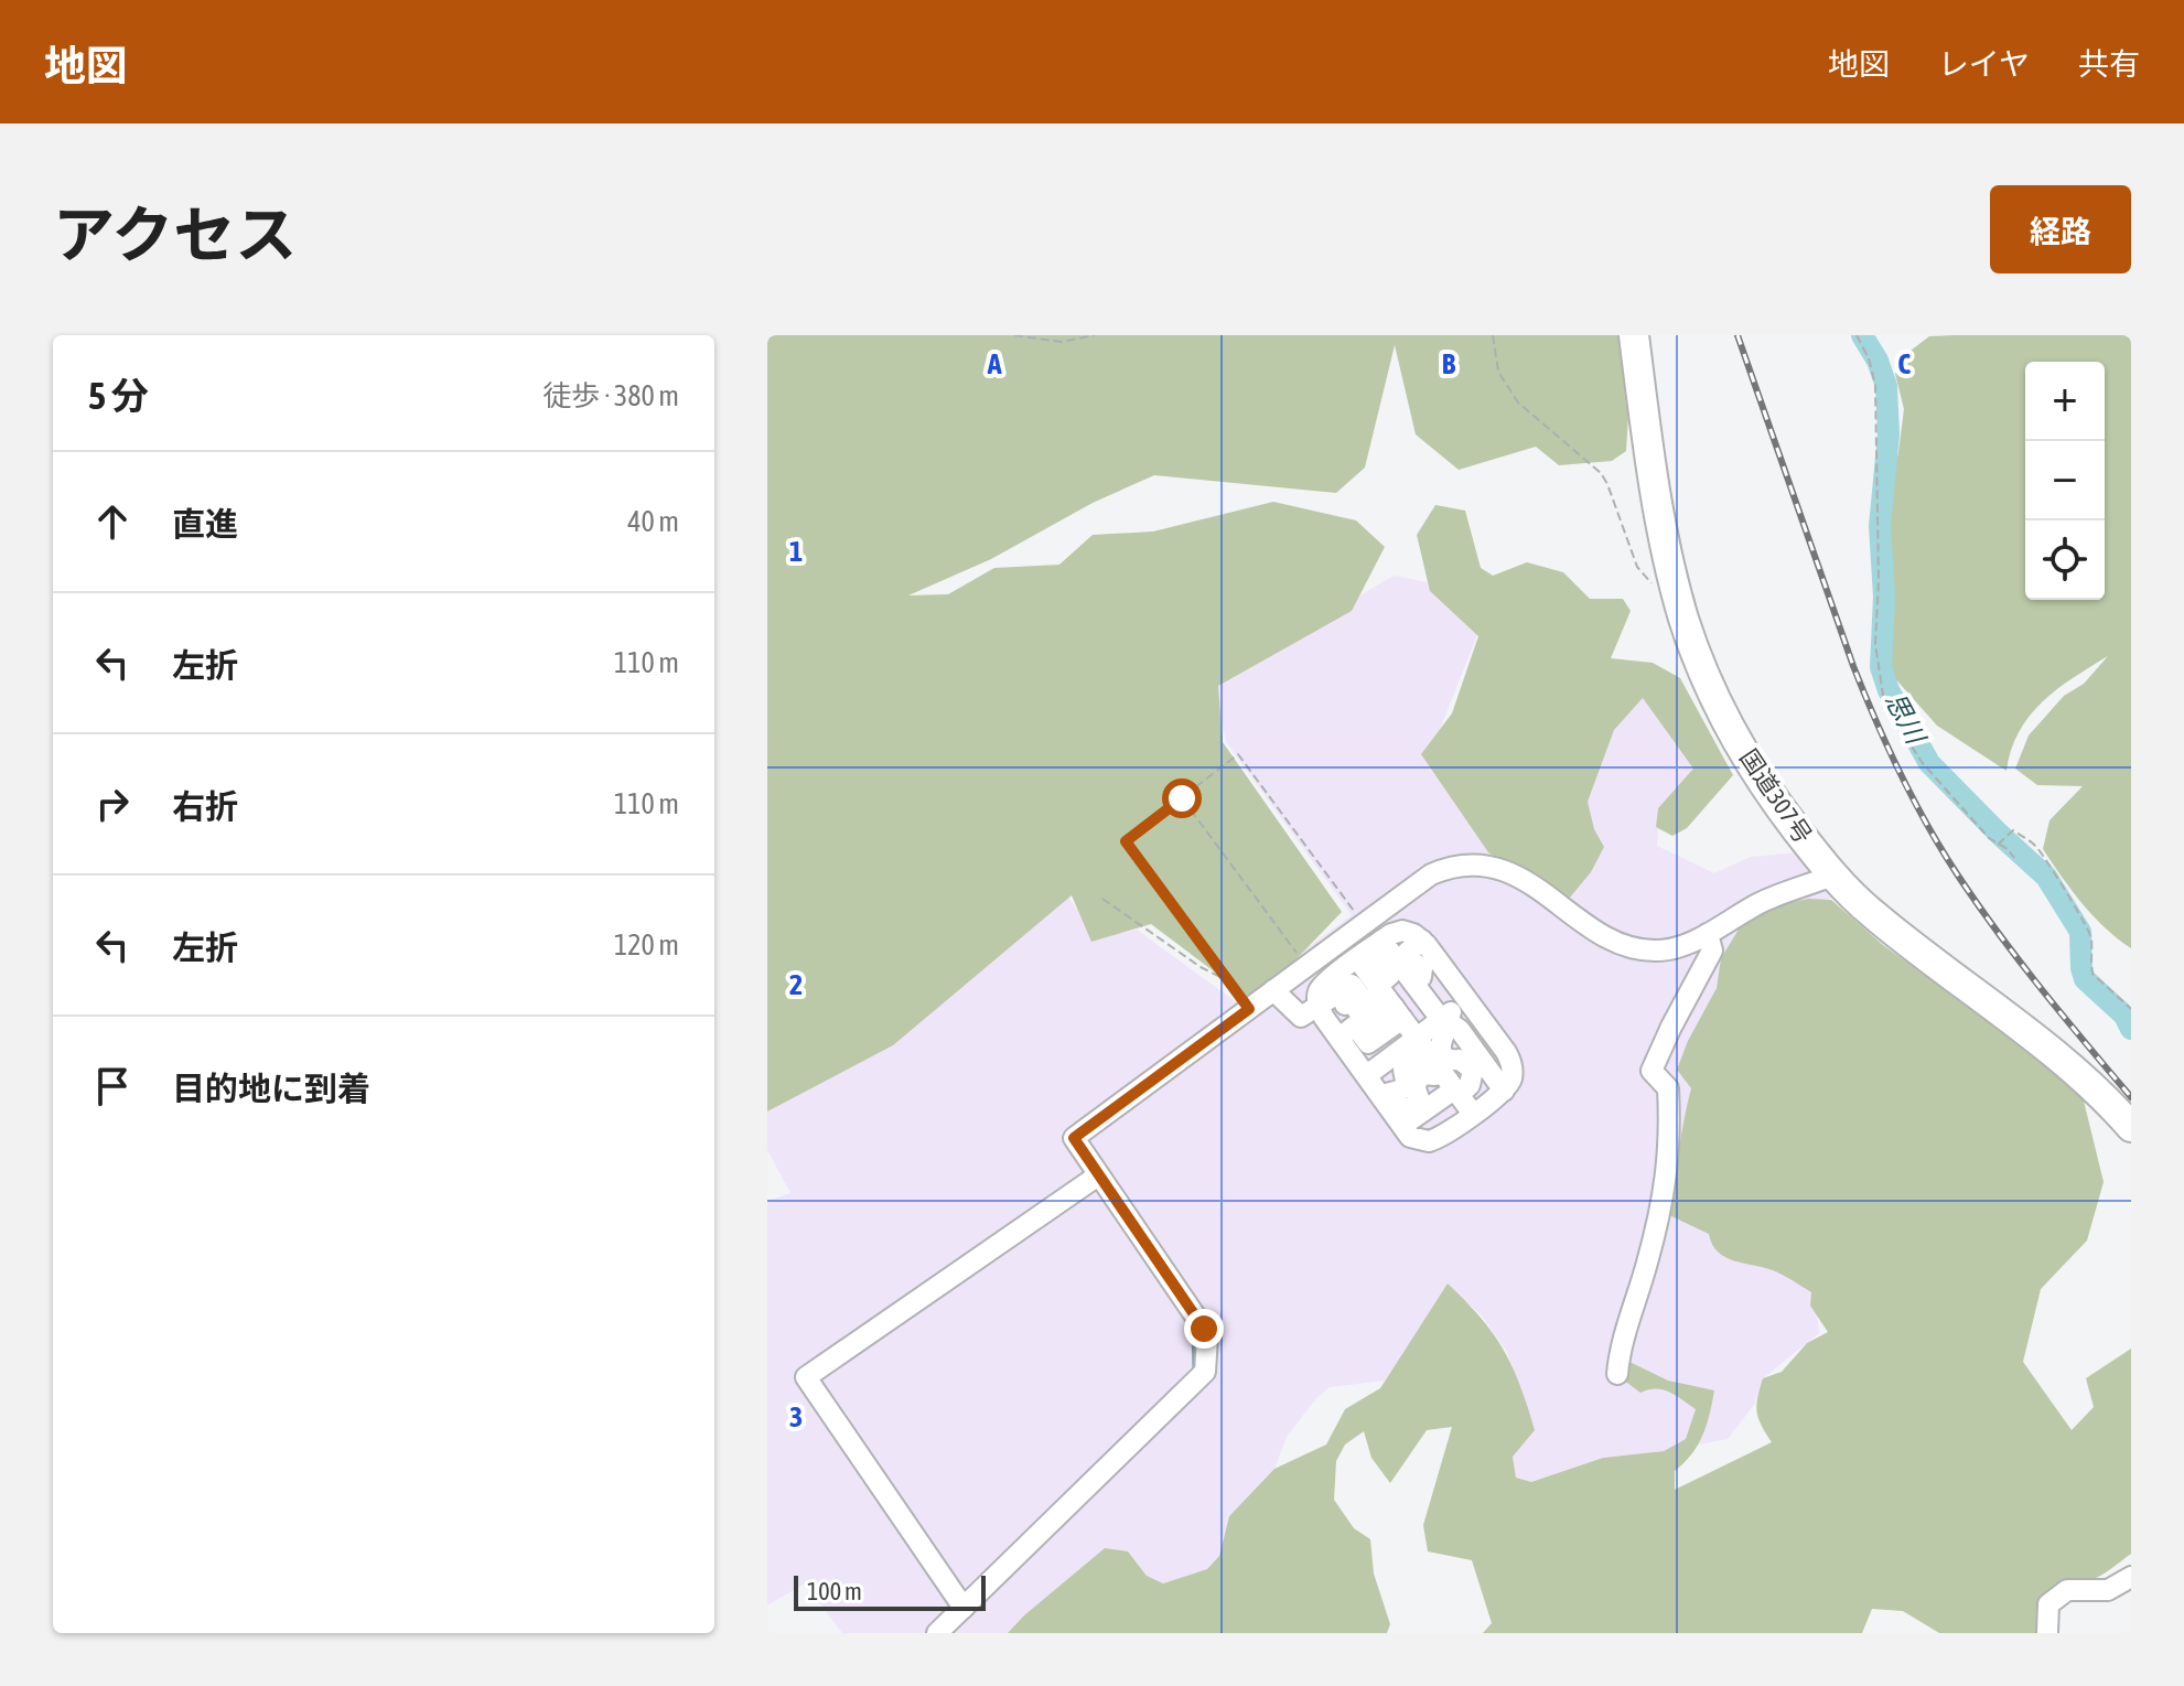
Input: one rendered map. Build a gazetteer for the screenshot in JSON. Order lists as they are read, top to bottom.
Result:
{
  "streets": {
    "highway": ["国道307号"]
  },
  "water": ["思川"],
  "scale_bar": "100 m",
  "page": {
    "header": "地図",
    "nav": ["地図", "レイヤ", "共有"],
    "title": "アクセス",
    "buttons": "経路",
    "heading": ["5 分", "徒歩 · 380 m"],
    "map_buttons": ["+", "−"],
    "list": [
      ["直進", "40 m"],
      ["左折", "110 m"],
      ["右折", "110 m"],
      ["左折", "120 m"],
      "目的地に到着"
    ],
    "scale": "100 m"
  },
  "grid": {
    "columns": ["A", "B", "C"],
    "rows": ["1", "2", "3"]
  }
}
